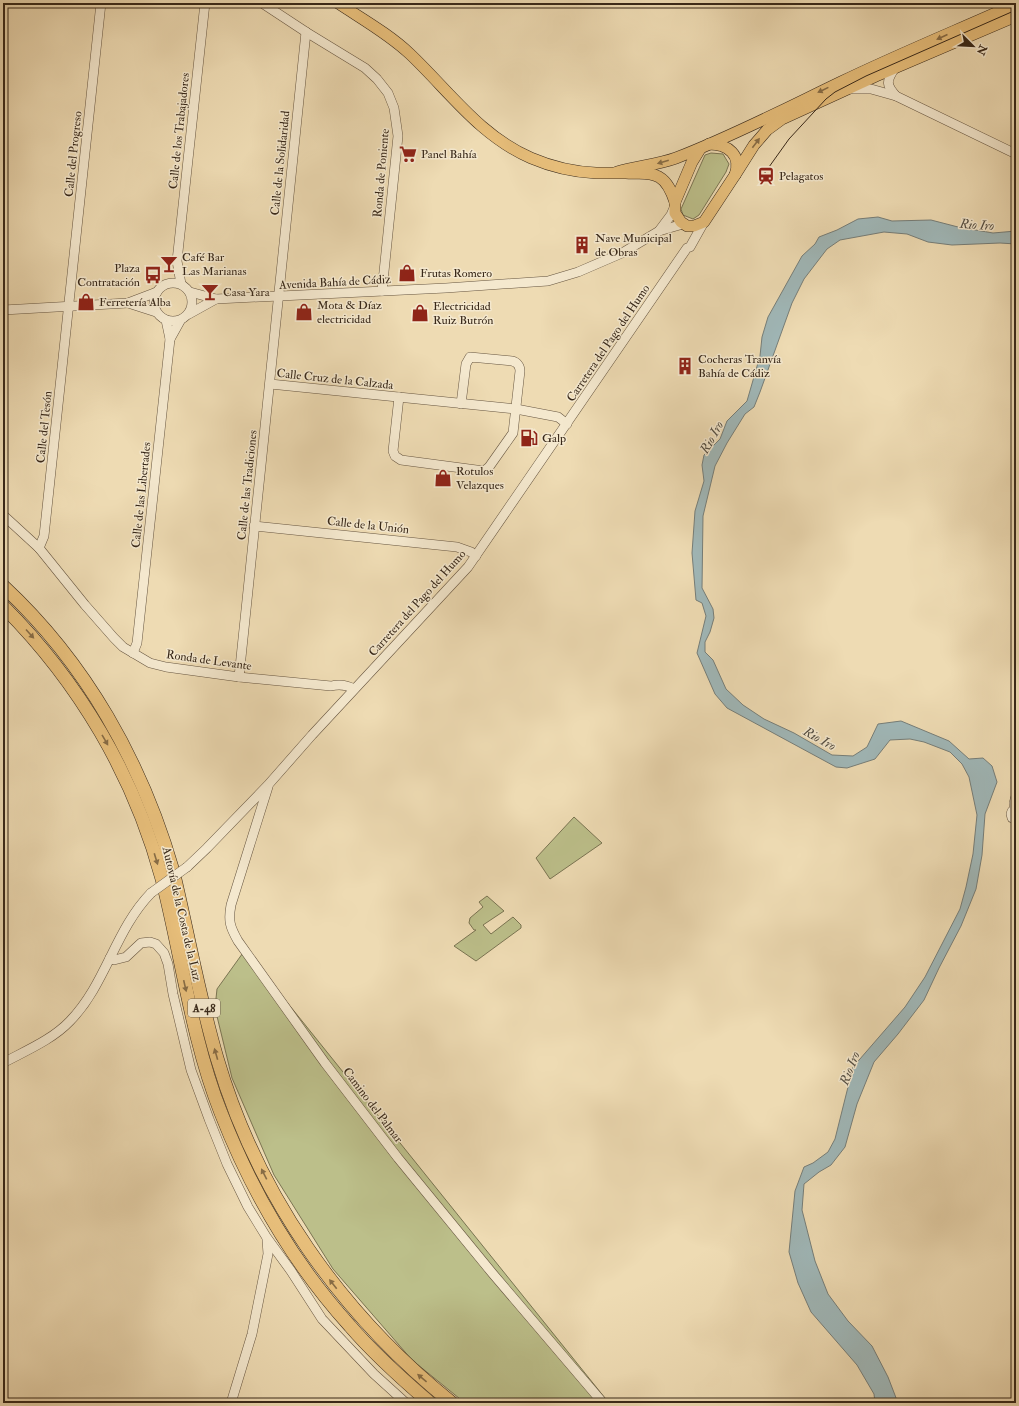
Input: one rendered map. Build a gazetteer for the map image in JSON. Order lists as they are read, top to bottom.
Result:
{
  "streets": {
    "highway": ["Autovía de la Costa de la Luz", "A-48"],
    "street": [
      "Calle de los Trabajadores",
      "Calle del Progreso",
      "Calle de la Solidaridad",
      "Ronda de Poniente",
      "Avenida Bahía de Cádiz",
      "Carretera del Pago del Humo",
      "Calle Cruz de la Calzada",
      "Calle del Tesón",
      "Calle de las Tradiciones",
      "Calle de las Libertades",
      "Calle de la Unión",
      "Ronda de Levante",
      "Camino del Palmar"
    ]
  },
  "crossings": [
    ["Calle de los Trabajadores", "Avenida Bahía de Cádiz"],
    ["Calle de los Trabajadores", "Calle de las Libertades"],
    ["Calle del Progreso", "Calle del Tesón"],
    ["Calle de la Solidaridad", "Ronda de Poniente"],
    ["Calle de la Solidaridad", "Avenida Bahía de Cádiz"],
    ["Calle de la Solidaridad", "Calle de las Tradiciones"],
    ["Ronda de Poniente", "Avenida Bahía de Cádiz"],
    ["Avenida Bahía de Cádiz", "Calle de las Tradiciones"],
    ["Avenida Bahía de Cádiz", "Calle de las Libertades"],
    ["Carretera del Pago del Humo", "Calle Cruz de la Calzada"],
    ["Carretera del Pago del Humo", "Calle de la Unión"],
    ["Carretera del Pago del Humo", "Ronda de Levante"],
    ["Carretera del Pago del Humo", "Camino del Palmar"],
    ["Calle Cruz de la Calzada", "Calle de las Tradiciones"],
    ["Calle del Tesón", "Ronda de Levante"],
    ["Calle de las Tradiciones", "Calle de la Unión"],
    ["Calle de las Tradiciones", "Ronda de Levante"],
    ["Calle de las Libertades", "Ronda de Levante"]
  ],
  "water": ["Rio Iro"],
  "places": {
    "supermarket": ["Panel Bahía"],
    "station": ["Pelagatos"],
    "building": ["Nave Municipal de Obras", "Cocheras Tranvía Bahía de Cádiz"],
    "bar": ["Café Bar Las Marianas", "Casa Yara"],
    "shop": [
      "Frutas Romero",
      "Ferretería Alba",
      "Mota & Díaz electricidad",
      "Electricidad Ruiz Butrón",
      "Rotulos Velazques"
    ],
    "bus stop": ["Plaza Contratación"],
    "fuel station": ["Galp"]
  },
  "north": "bottom right"
}
